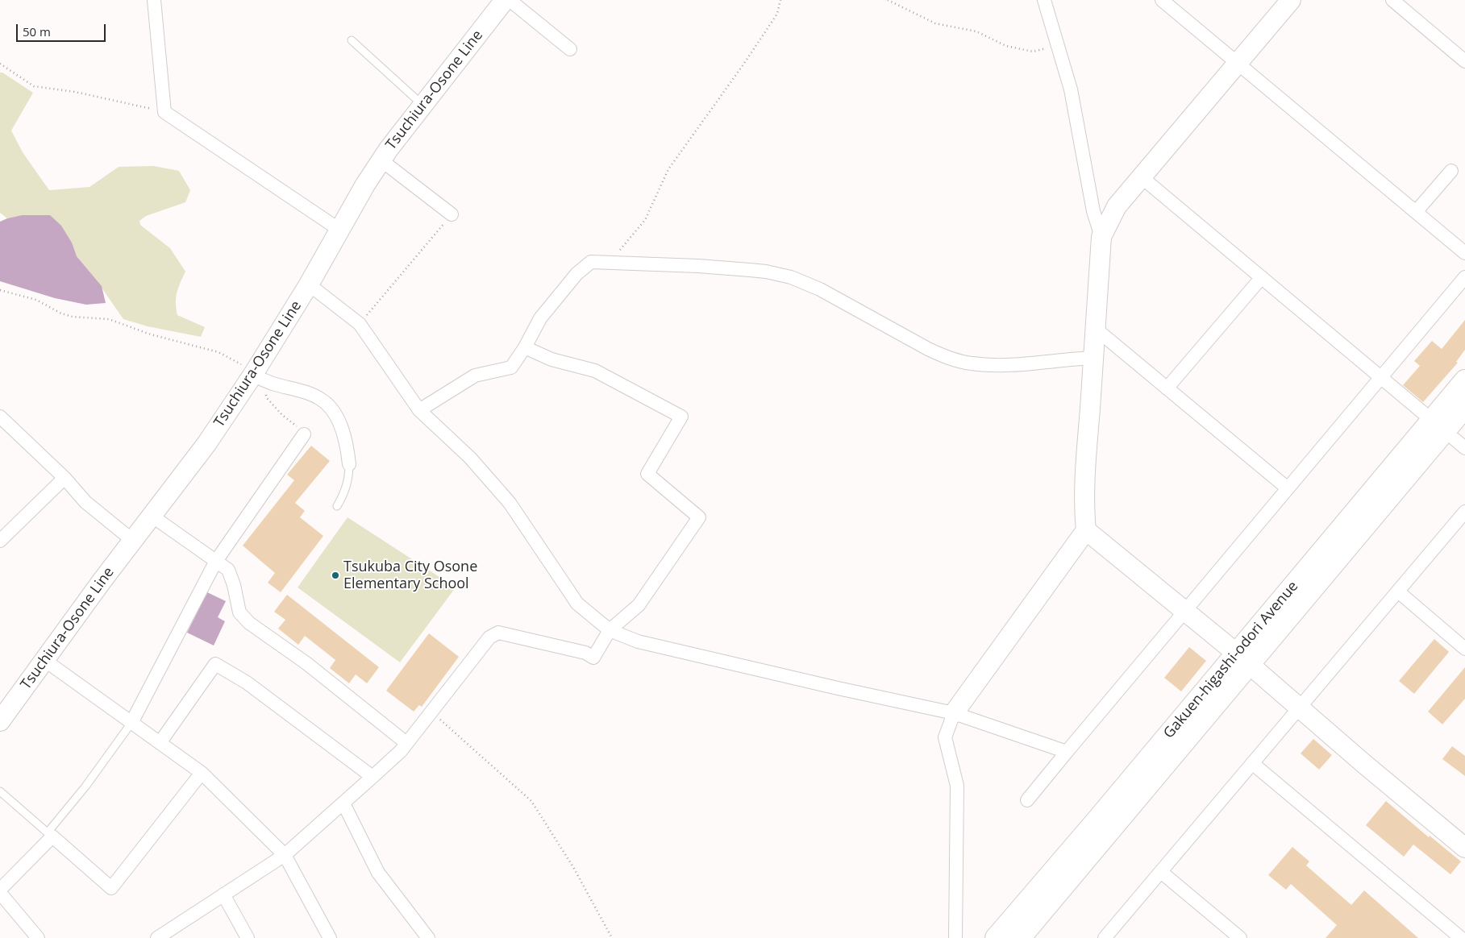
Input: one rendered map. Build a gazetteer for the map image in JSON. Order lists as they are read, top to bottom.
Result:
{
  "streets": {
    "main road": ["Gakuen-higashi-odori Avenue"],
    "street": ["Tsuchiura-Osone Line"]
  },
  "places": ["Tsukuba City Osone Elementary School"],
  "scale_bar": "50 m"
}
